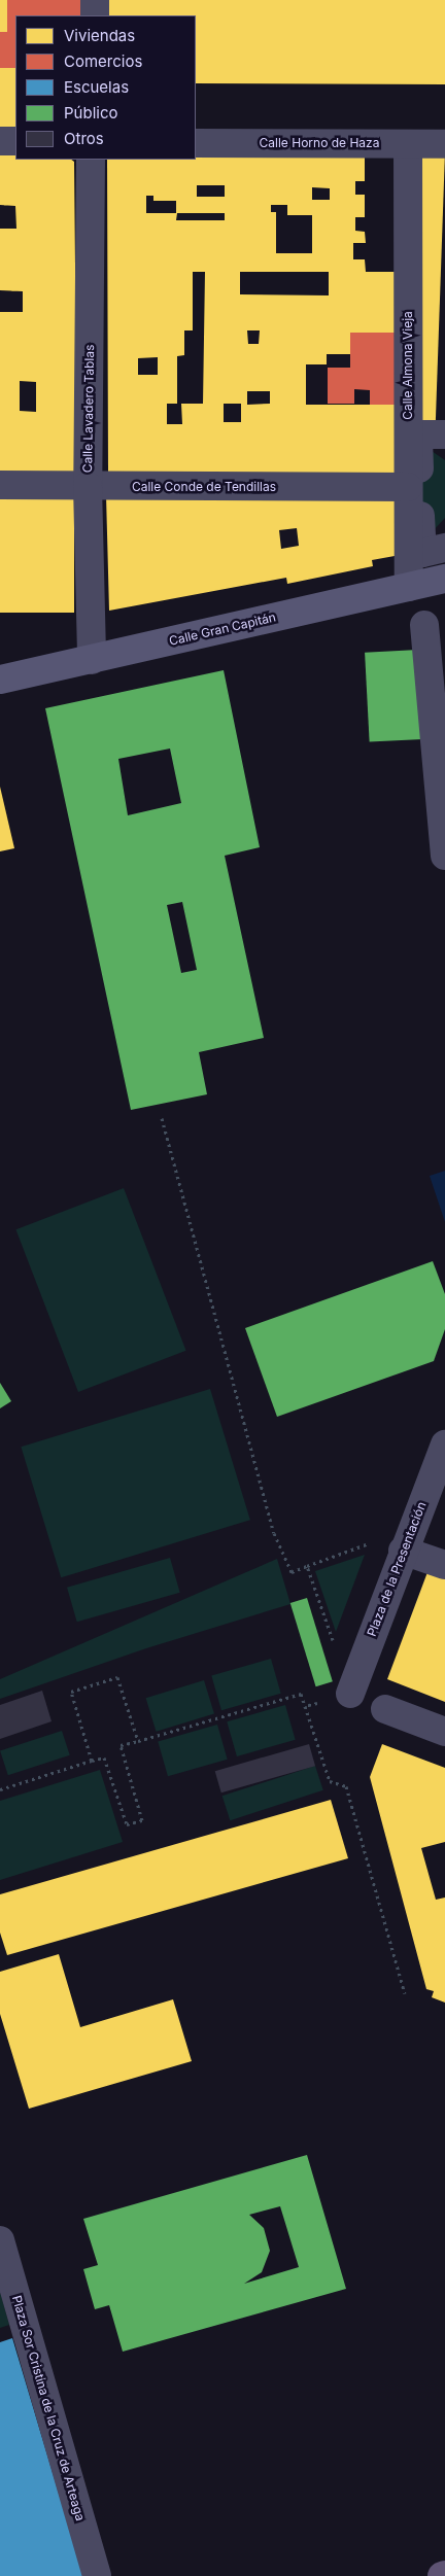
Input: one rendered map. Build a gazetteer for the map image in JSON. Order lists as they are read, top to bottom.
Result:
{
  "streets": {
    "main road": ["Calle Gran Capitán"],
    "street": [
      "Calle Horno de Haza",
      "Calle Almona Vieja",
      "Calle Lavadero Tablas",
      "Calle Conde de Tendillas",
      "Plaza de la Presentación",
      "Plaza Sor Cristina de la Cruz de Arteaga"
    ]
  },
  "crossings": [
    ["Calle Horno de Haza", "Calle Almona Vieja"],
    ["Calle Almona Vieja", "Calle Conde de Tendillas"],
    ["Calle Almona Vieja", "Calle Gran Capitán"],
    ["Calle Lavadero Tablas", "Calle Conde de Tendillas"],
    ["Calle Lavadero Tablas", "Calle Gran Capitán"]
  ],
  "legend": [
    "Viviendas",
    "Comercios",
    "Escuelas",
    "Público",
    "Otros"
  ]
}
